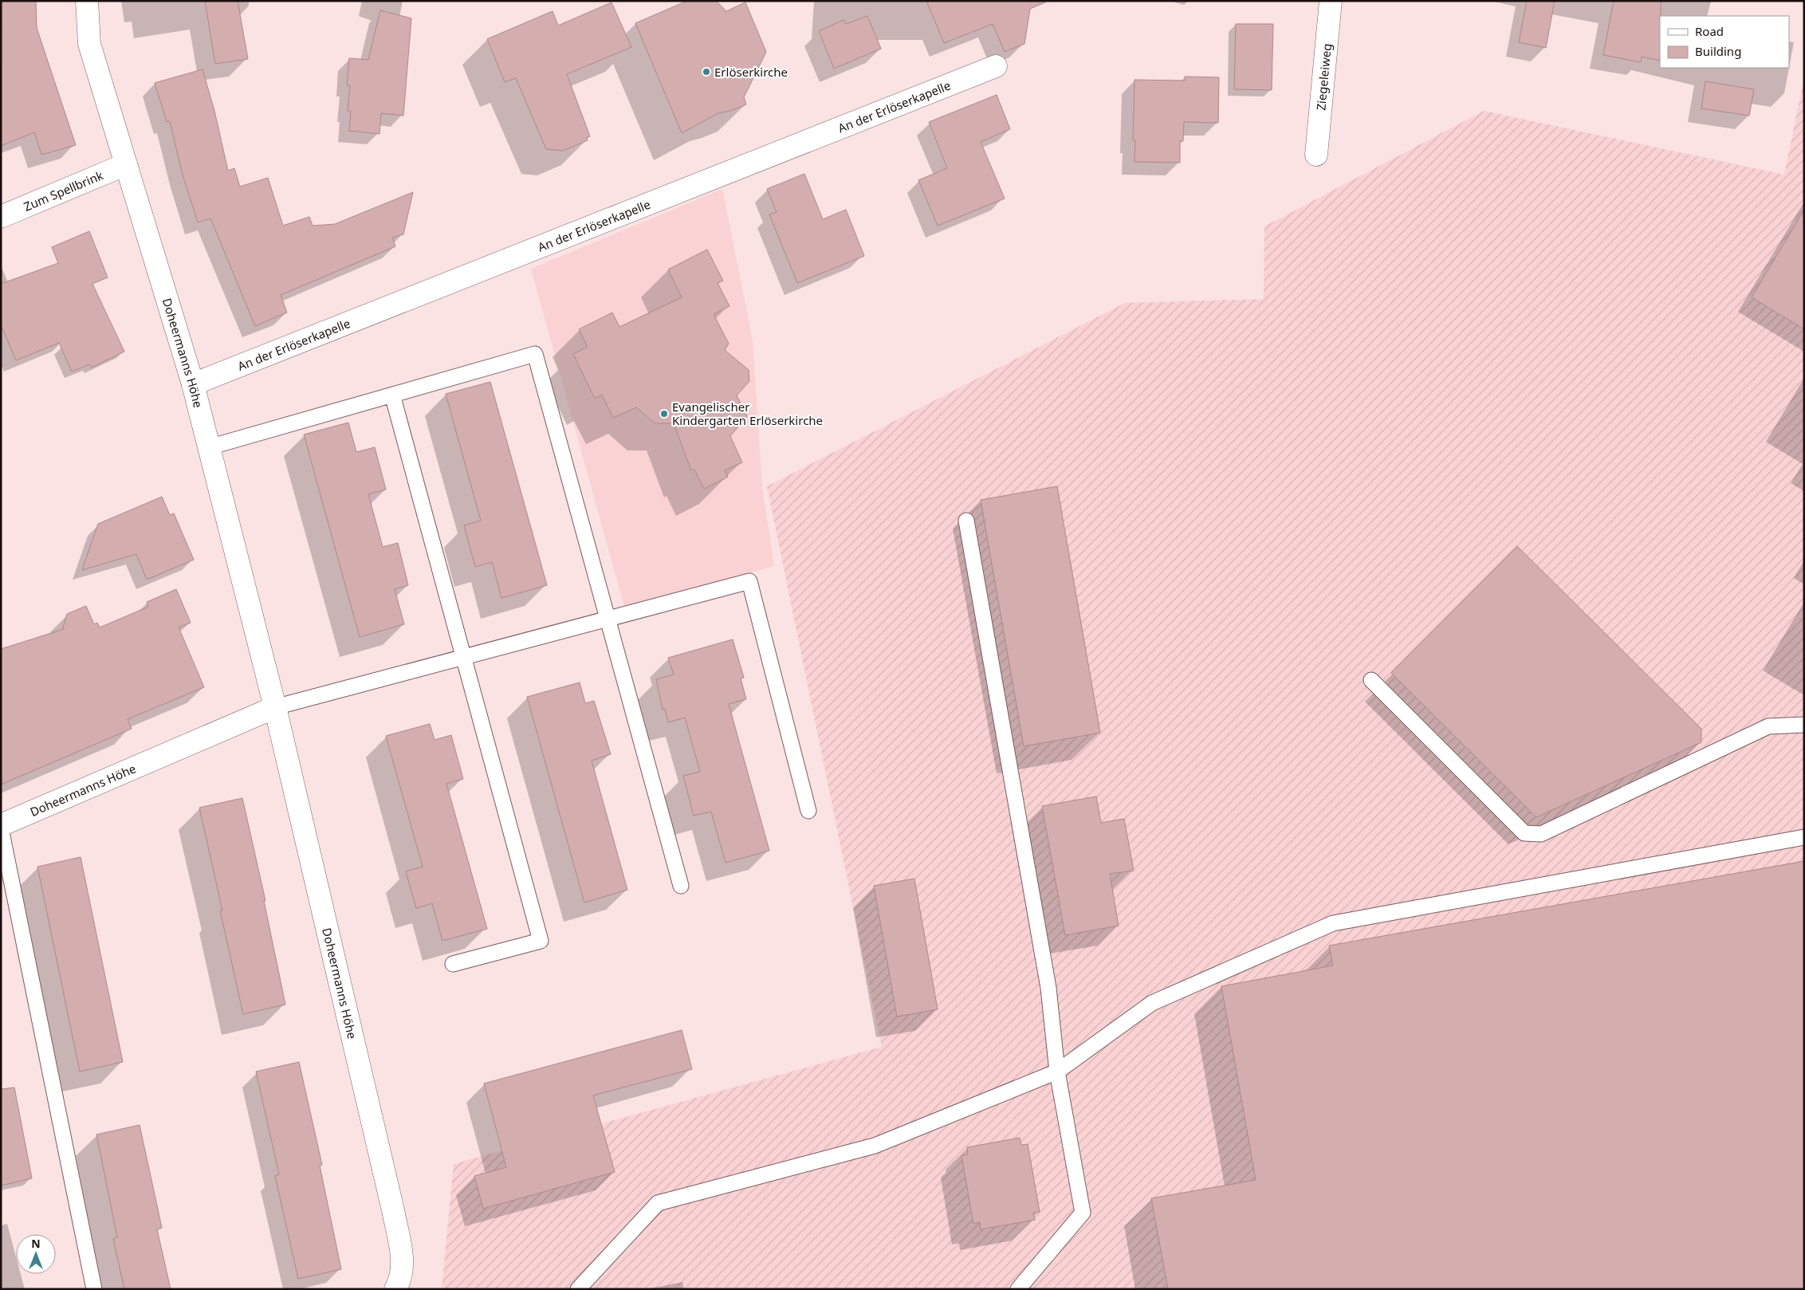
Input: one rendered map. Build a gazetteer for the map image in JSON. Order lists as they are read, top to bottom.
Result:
{
  "streets": {
    "street": [
      "Ziegeleiweg",
      "An der Erlöserkapelle",
      "Zum Spellbrink",
      "Doheermanns Höhe"
    ]
  },
  "crossings": [
    ["An der Erlöserkapelle", "Doheermanns Höhe"],
    ["Zum Spellbrink", "Doheermanns Höhe"]
  ],
  "places": ["Erlöserkirche", "Evangelischer Kindergarten Erlöserkirche"],
  "legend": ["Road", "Building"],
  "north": "top"
}
